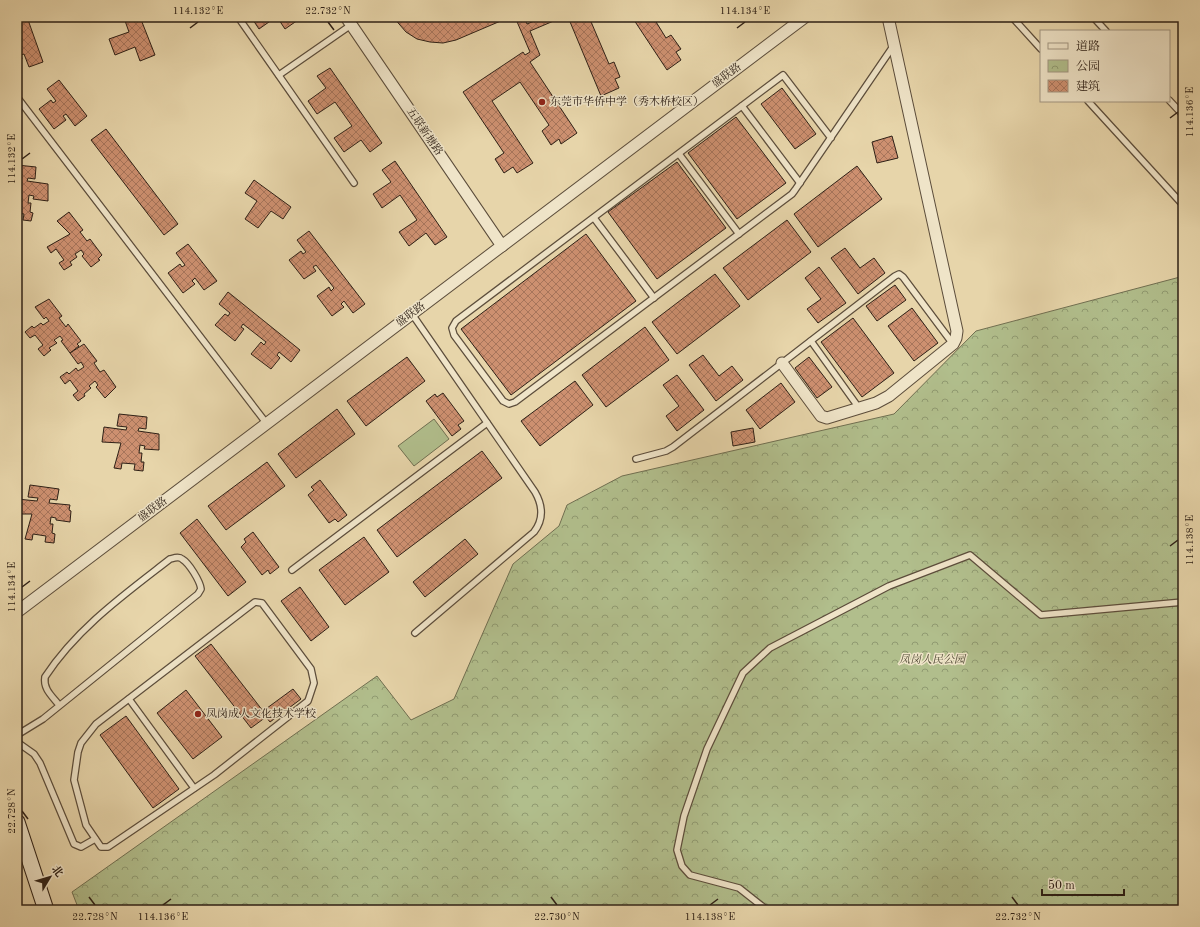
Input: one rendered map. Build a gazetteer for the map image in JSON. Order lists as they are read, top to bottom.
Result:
{
  "streets": {
    "street": ["盛联路", "五联新塘路"]
  },
  "crossings": [
    ["盛联路", "五联新塘路"]
  ],
  "parks": ["凤岗人民公园"],
  "places": ["东莞市华侨中学（秀木桥校区）", "凤岗成人文化技术学校"],
  "legend": ["道路", "公园", "建筑"],
  "scale_bar": "50 m",
  "north": "top right",
  "coordinates": [
    "114.132°E",
    "22.732°N",
    "114.134°E",
    "114.136°E",
    "114.138°E",
    "22.728°N",
    "22.730°N"
  ]
}
